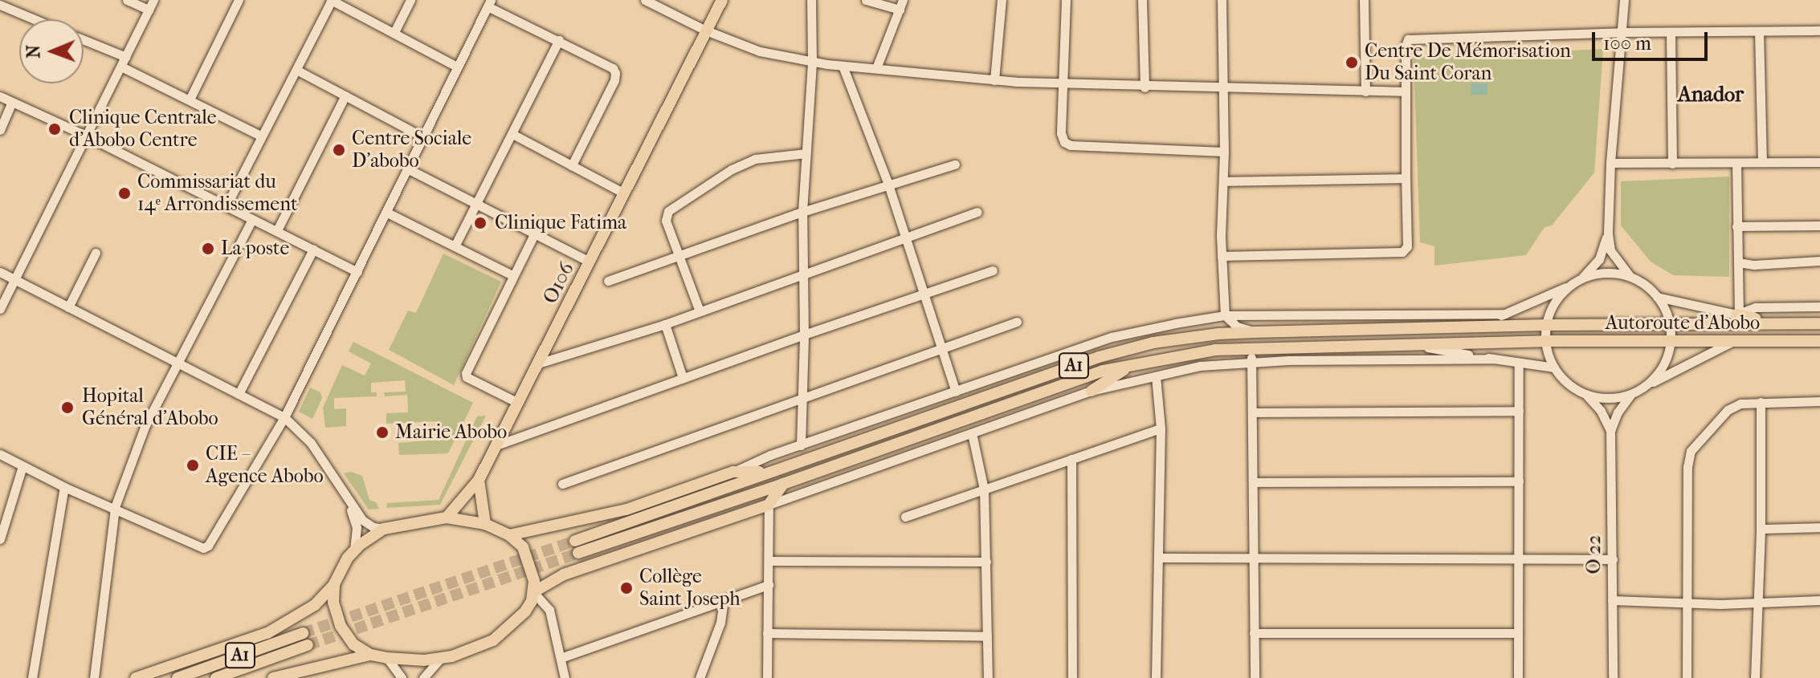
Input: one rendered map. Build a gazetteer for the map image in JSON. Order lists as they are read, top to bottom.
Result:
{
  "streets": {
    "main road": ["O106", "Autoroute d'Abobo", "A1"],
    "street": ["O 22"]
  },
  "crossings": [
    ["Autoroute d'Abobo", "A1"]
  ],
  "districts": ["Anador"],
  "places": [
    "Centre De Mémorisation Du Saint Coran",
    "Clinique Centrale d'Abobo Centre",
    "Centre Sociale D'abobo",
    "Commissariat du 14ᵉ Arrondissement",
    "Clinique Fatima",
    "La poste",
    "Hopital Général d'Abobo",
    "Mairie Abobo",
    "CIE – Agence Abobo",
    "Collège Saint Joseph"
  ],
  "scale_bar": "100 m",
  "north": "left"
}
